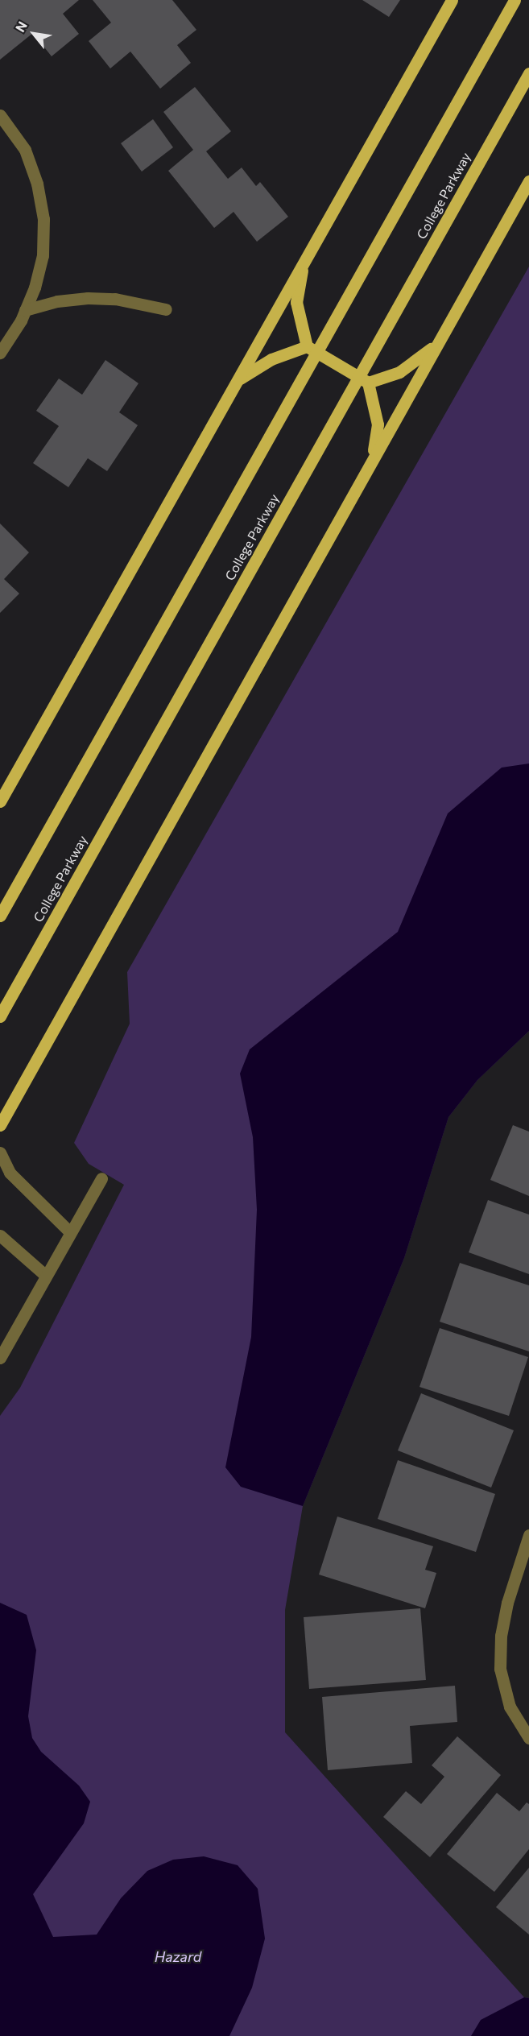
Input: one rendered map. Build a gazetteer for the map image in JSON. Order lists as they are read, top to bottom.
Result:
{
  "streets": {
    "main road": ["College Parkway"]
  },
  "water": ["Hazard"],
  "north": "top left"
}
